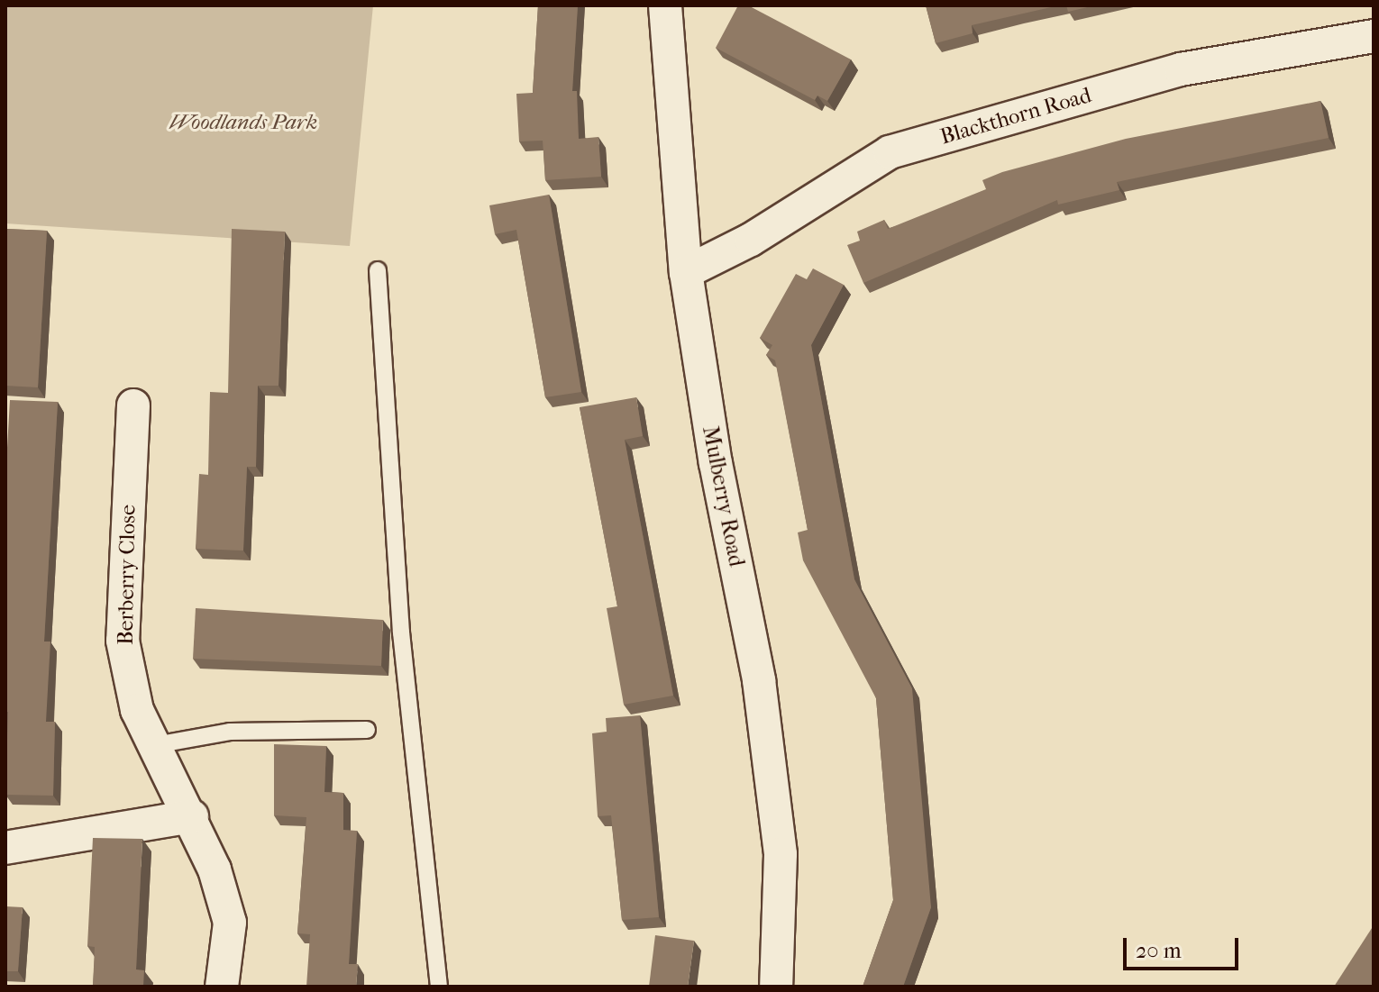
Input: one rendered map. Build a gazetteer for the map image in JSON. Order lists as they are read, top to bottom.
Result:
{
  "streets": {
    "street": ["Blackthorn Road", "Mulberry Road", "Berberry Close"]
  },
  "crossings": [
    ["Blackthorn Road", "Mulberry Road"]
  ],
  "parks": ["Woodlands Park"],
  "scale_bar": "20 m"
}
